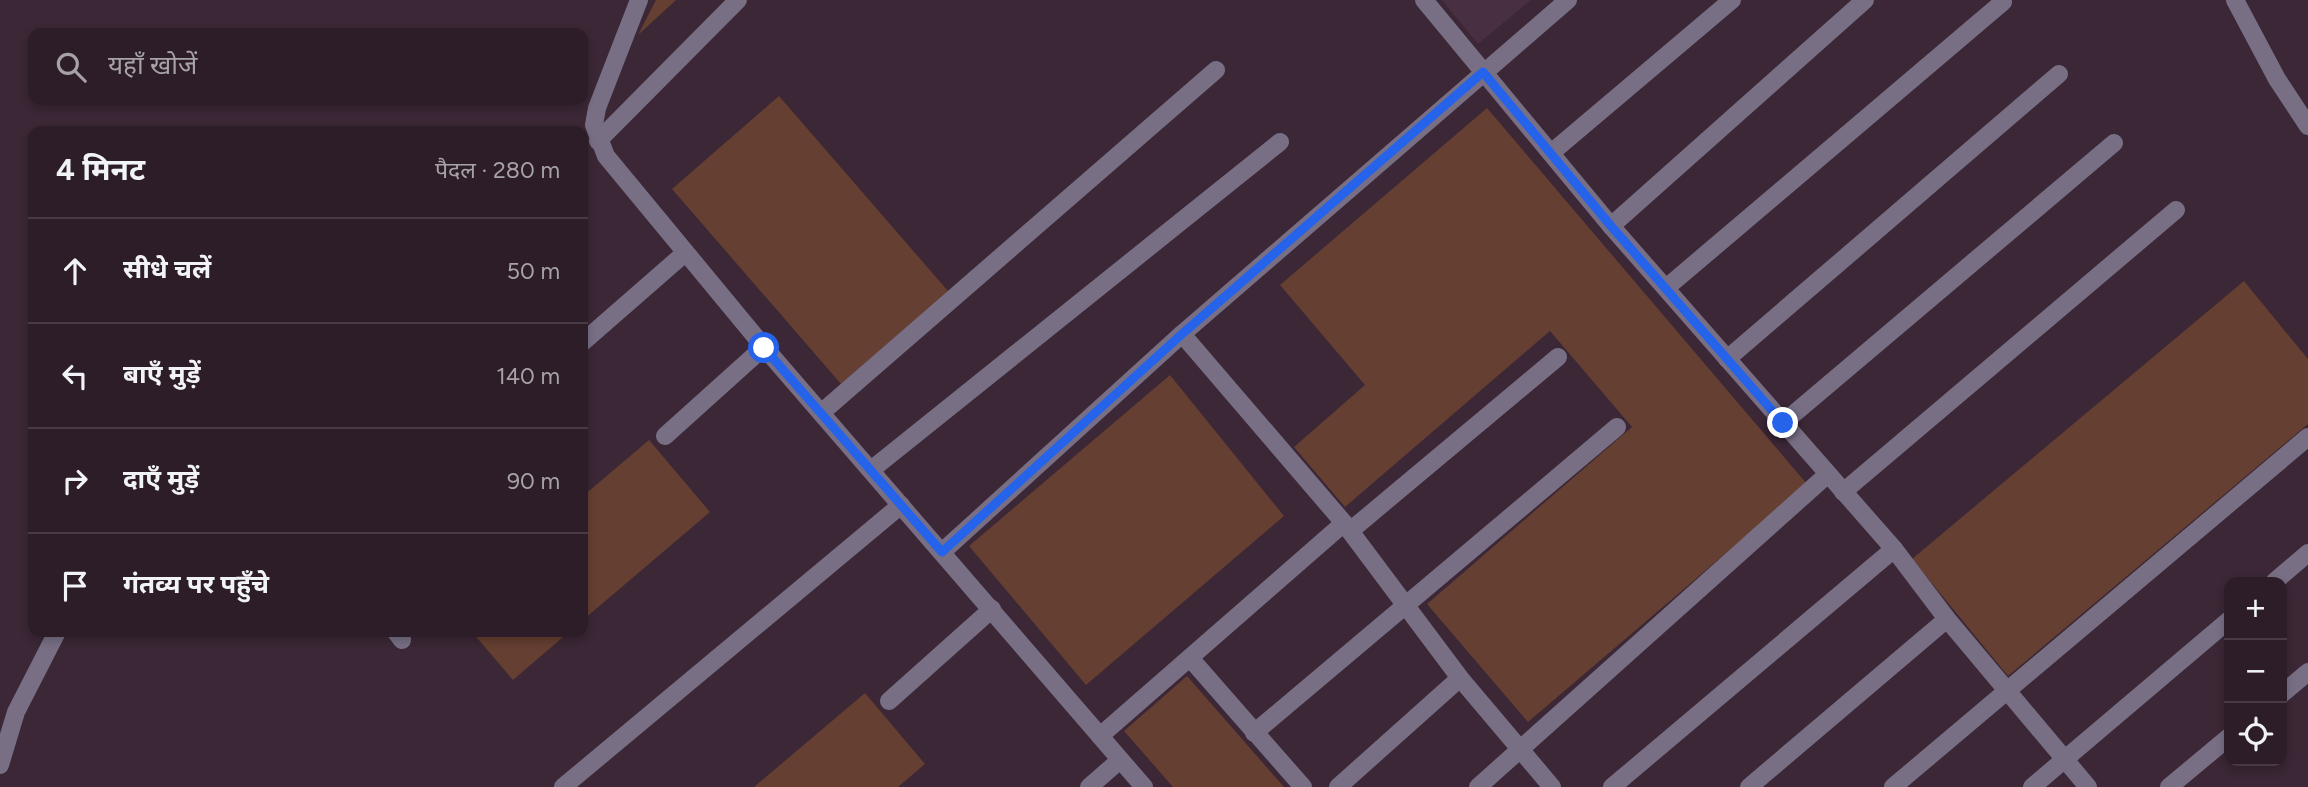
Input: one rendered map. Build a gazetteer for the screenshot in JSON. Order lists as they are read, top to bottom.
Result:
{
  "page": {
    "search": "यहाँ खोजें",
    "heading": ["4 मिनट", "पैदल · 280 m"],
    "list": [
      ["सीधे चलें", "50 m"],
      ["बाएँ मुड़ें", "140 m"],
      ["दाएँ मुड़ें", "90 m"],
      "गंतव्य पर पहुँचे"
    ],
    "map_buttons": ["+", "−"]
  }
}
